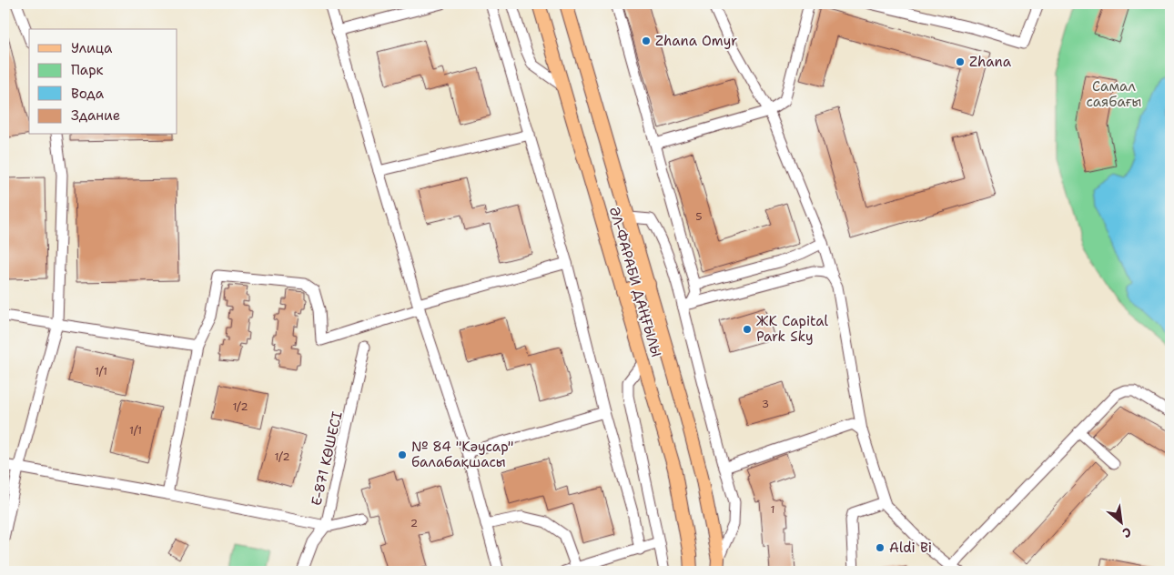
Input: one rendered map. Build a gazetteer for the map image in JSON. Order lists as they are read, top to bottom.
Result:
{
  "streets": {
    "main road": ["ӘЛ-ФАРАБИ ДАҢҒЫЛЫ"],
    "street": ["Е-871 КӨШЕСІ"]
  },
  "parks": ["Самал саябағы"],
  "places": [
    "Zhana Omyr",
    "Zhana",
    "ЖК Capital Park Sky",
    "№ 84 \"Кәусар\" балабақшасы",
    "Aldi Bi"
  ],
  "house_numbers": [
    "5",
    "1/1",
    "3",
    "1/2",
    "1/1",
    "1/2",
    "1",
    "2"
  ],
  "legend": [
    "Улица",
    "Парк",
    "Вода",
    "Здание"
  ],
  "north": "bottom right"
}
